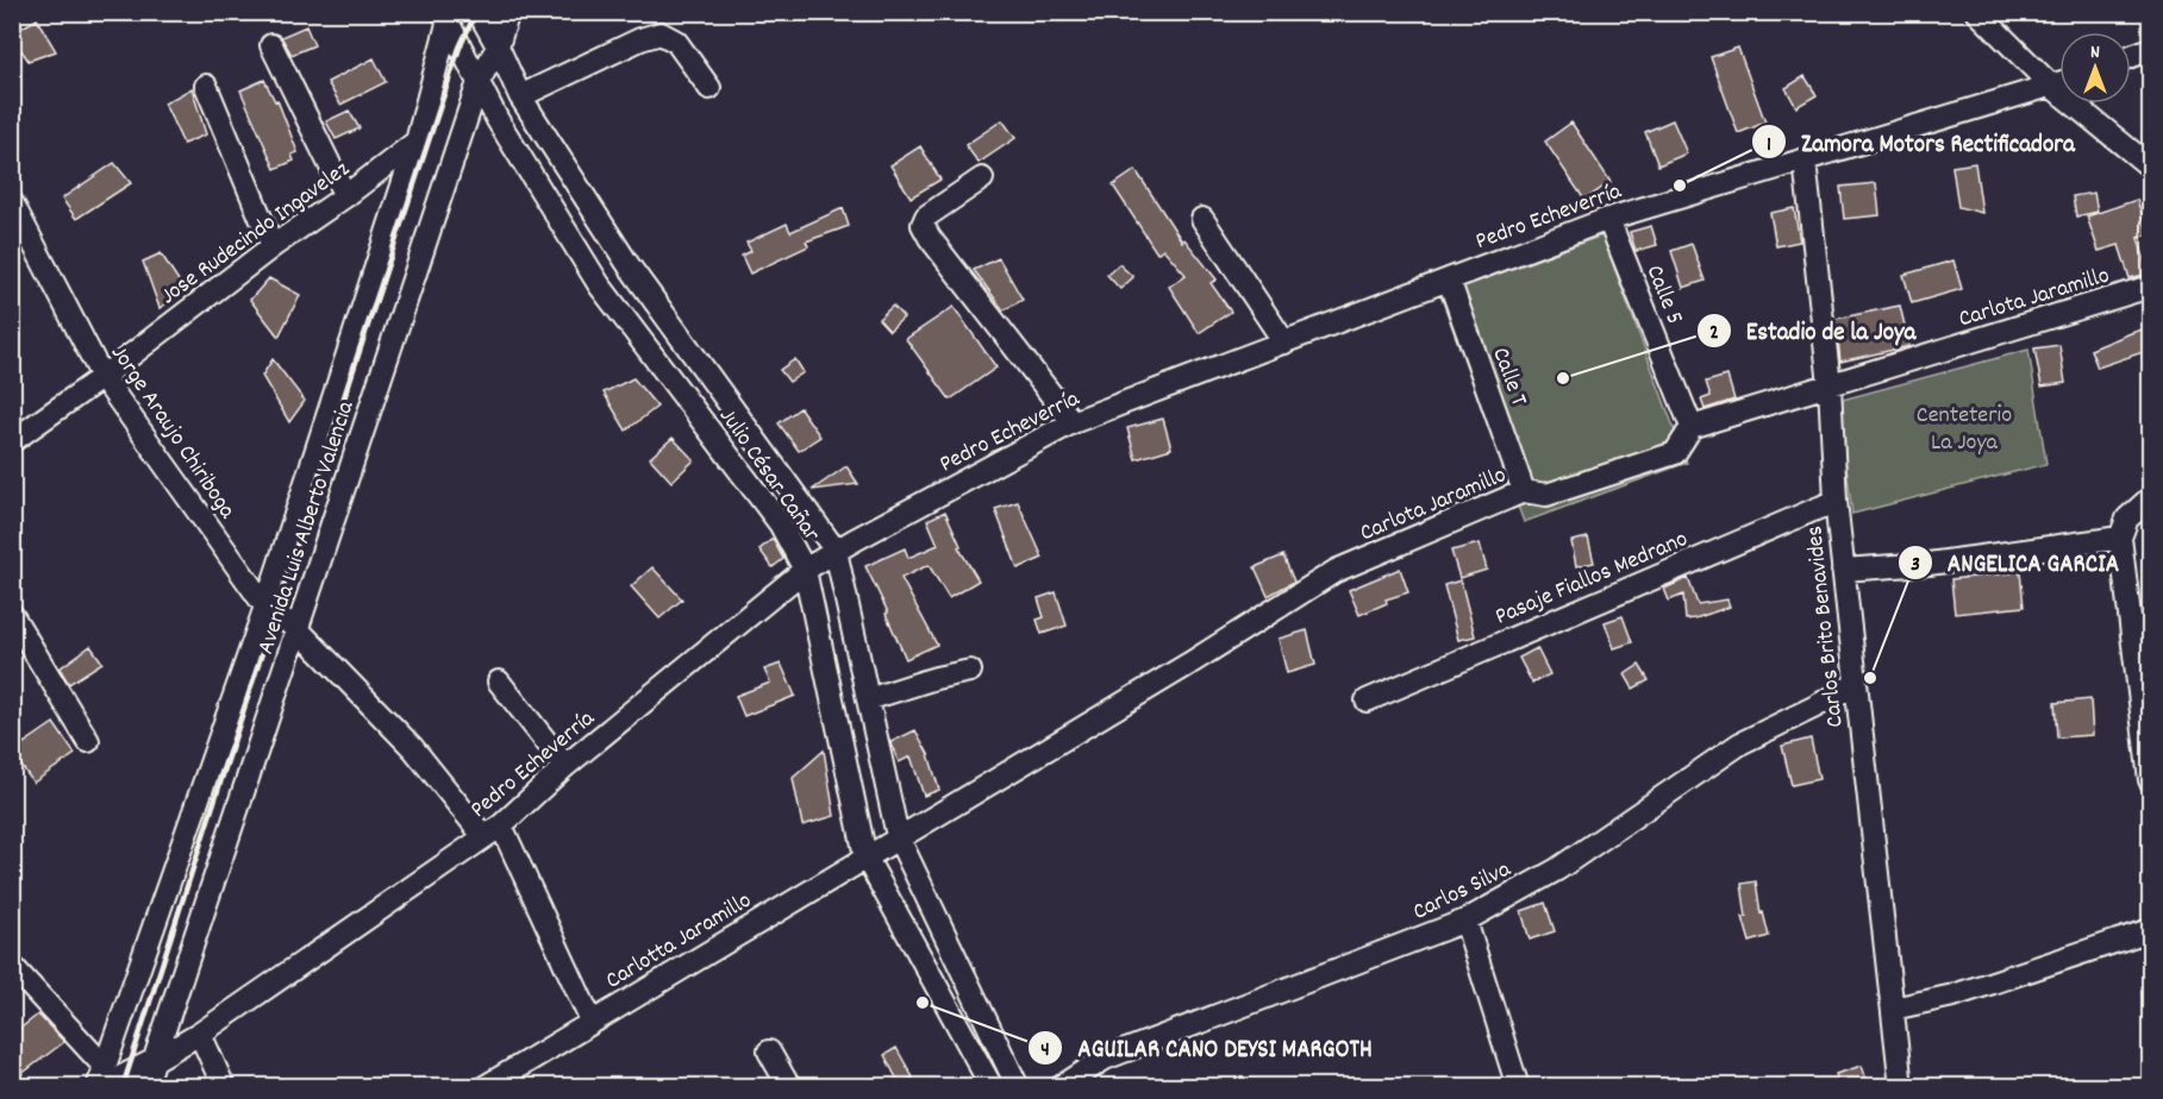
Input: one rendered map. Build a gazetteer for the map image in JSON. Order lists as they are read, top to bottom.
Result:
{
  "streets": {
    "street": [
      "Pedro Echeverría",
      "Jose Rudecindo Ingavelez",
      "Calle 5",
      "Carlota Jaramillo",
      "Calle T",
      "Jorge Araujo Chiriboga",
      "Julio César Cañar",
      "Avenida Luis Alberto Valencia",
      "Pasaje Fiallos Medrano",
      "Carlos Brito Benavides",
      "Carlos Silva",
      "Carlotta Jaramillo"
    ]
  },
  "crossings": [
    ["Pedro Echeverría", "Calle 5"],
    ["Pedro Echeverría", "Calle T"],
    ["Pedro Echeverría", "Jorge Araujo Chiriboga"],
    ["Pedro Echeverría", "Julio César Cañar"],
    ["Pedro Echeverría", "Avenida Luis Alberto Valencia"],
    ["Pedro Echeverría", "Carlos Brito Benavides"],
    ["Jose Rudecindo Ingavelez", "Jorge Araujo Chiriboga"],
    ["Calle 5", "Carlota Jaramillo"],
    ["Carlota Jaramillo", "Calle T"],
    ["Carlota Jaramillo", "Julio César Cañar"],
    ["Carlota Jaramillo", "Carlos Brito Benavides"],
    ["Carlota Jaramillo", "Carlotta Jaramillo"],
    ["Jorge Araujo Chiriboga", "Avenida Luis Alberto Valencia"],
    ["Jorge Araujo Chiriboga", "Carlotta Jaramillo"],
    ["Julio César Cañar", "Avenida Luis Alberto Valencia"],
    ["Julio César Cañar", "Carlotta Jaramillo"],
    ["Pasaje Fiallos Medrano", "Carlos Brito Benavides"],
    ["Carlos Brito Benavides", "Carlos Silva"]
  ],
  "parks": ["Centeterio La Joya"],
  "places": [
    "Zamora Motors Rectificadora",
    "Estadio de la Joya",
    "ANGELICA GARCIA",
    "AGUILAR CANO DEYSI MARGOTH"
  ],
  "north": "top"
}
